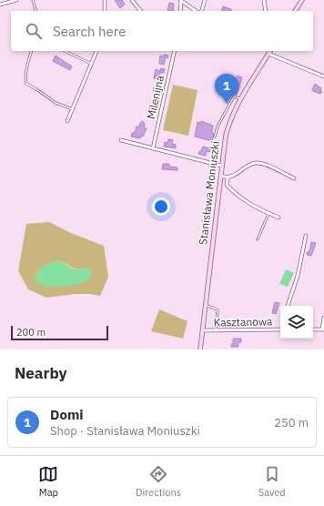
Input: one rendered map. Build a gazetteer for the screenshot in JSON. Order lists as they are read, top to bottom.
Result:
{
  "streets": {
    "main road": ["Stanisława Moniuszki"],
    "street": ["Milenijna", "Kasztanowa"]
  },
  "crossings": [
    ["Stanisława Moniuszki", "Kasztanowa"]
  ],
  "scale_bar": "200 m",
  "page": {
    "search": "Search here",
    "pins": "1",
    "scale": "200 m",
    "heading": "Nearby",
    "list": [
      {
        "mark": "1",
        "name": "Domi",
        "note": "Shop · Stanisława Moniuszki",
        "value": "250 m"
      }
    ],
    "nav": ["Map", "Directions", "Saved"]
  }
}
